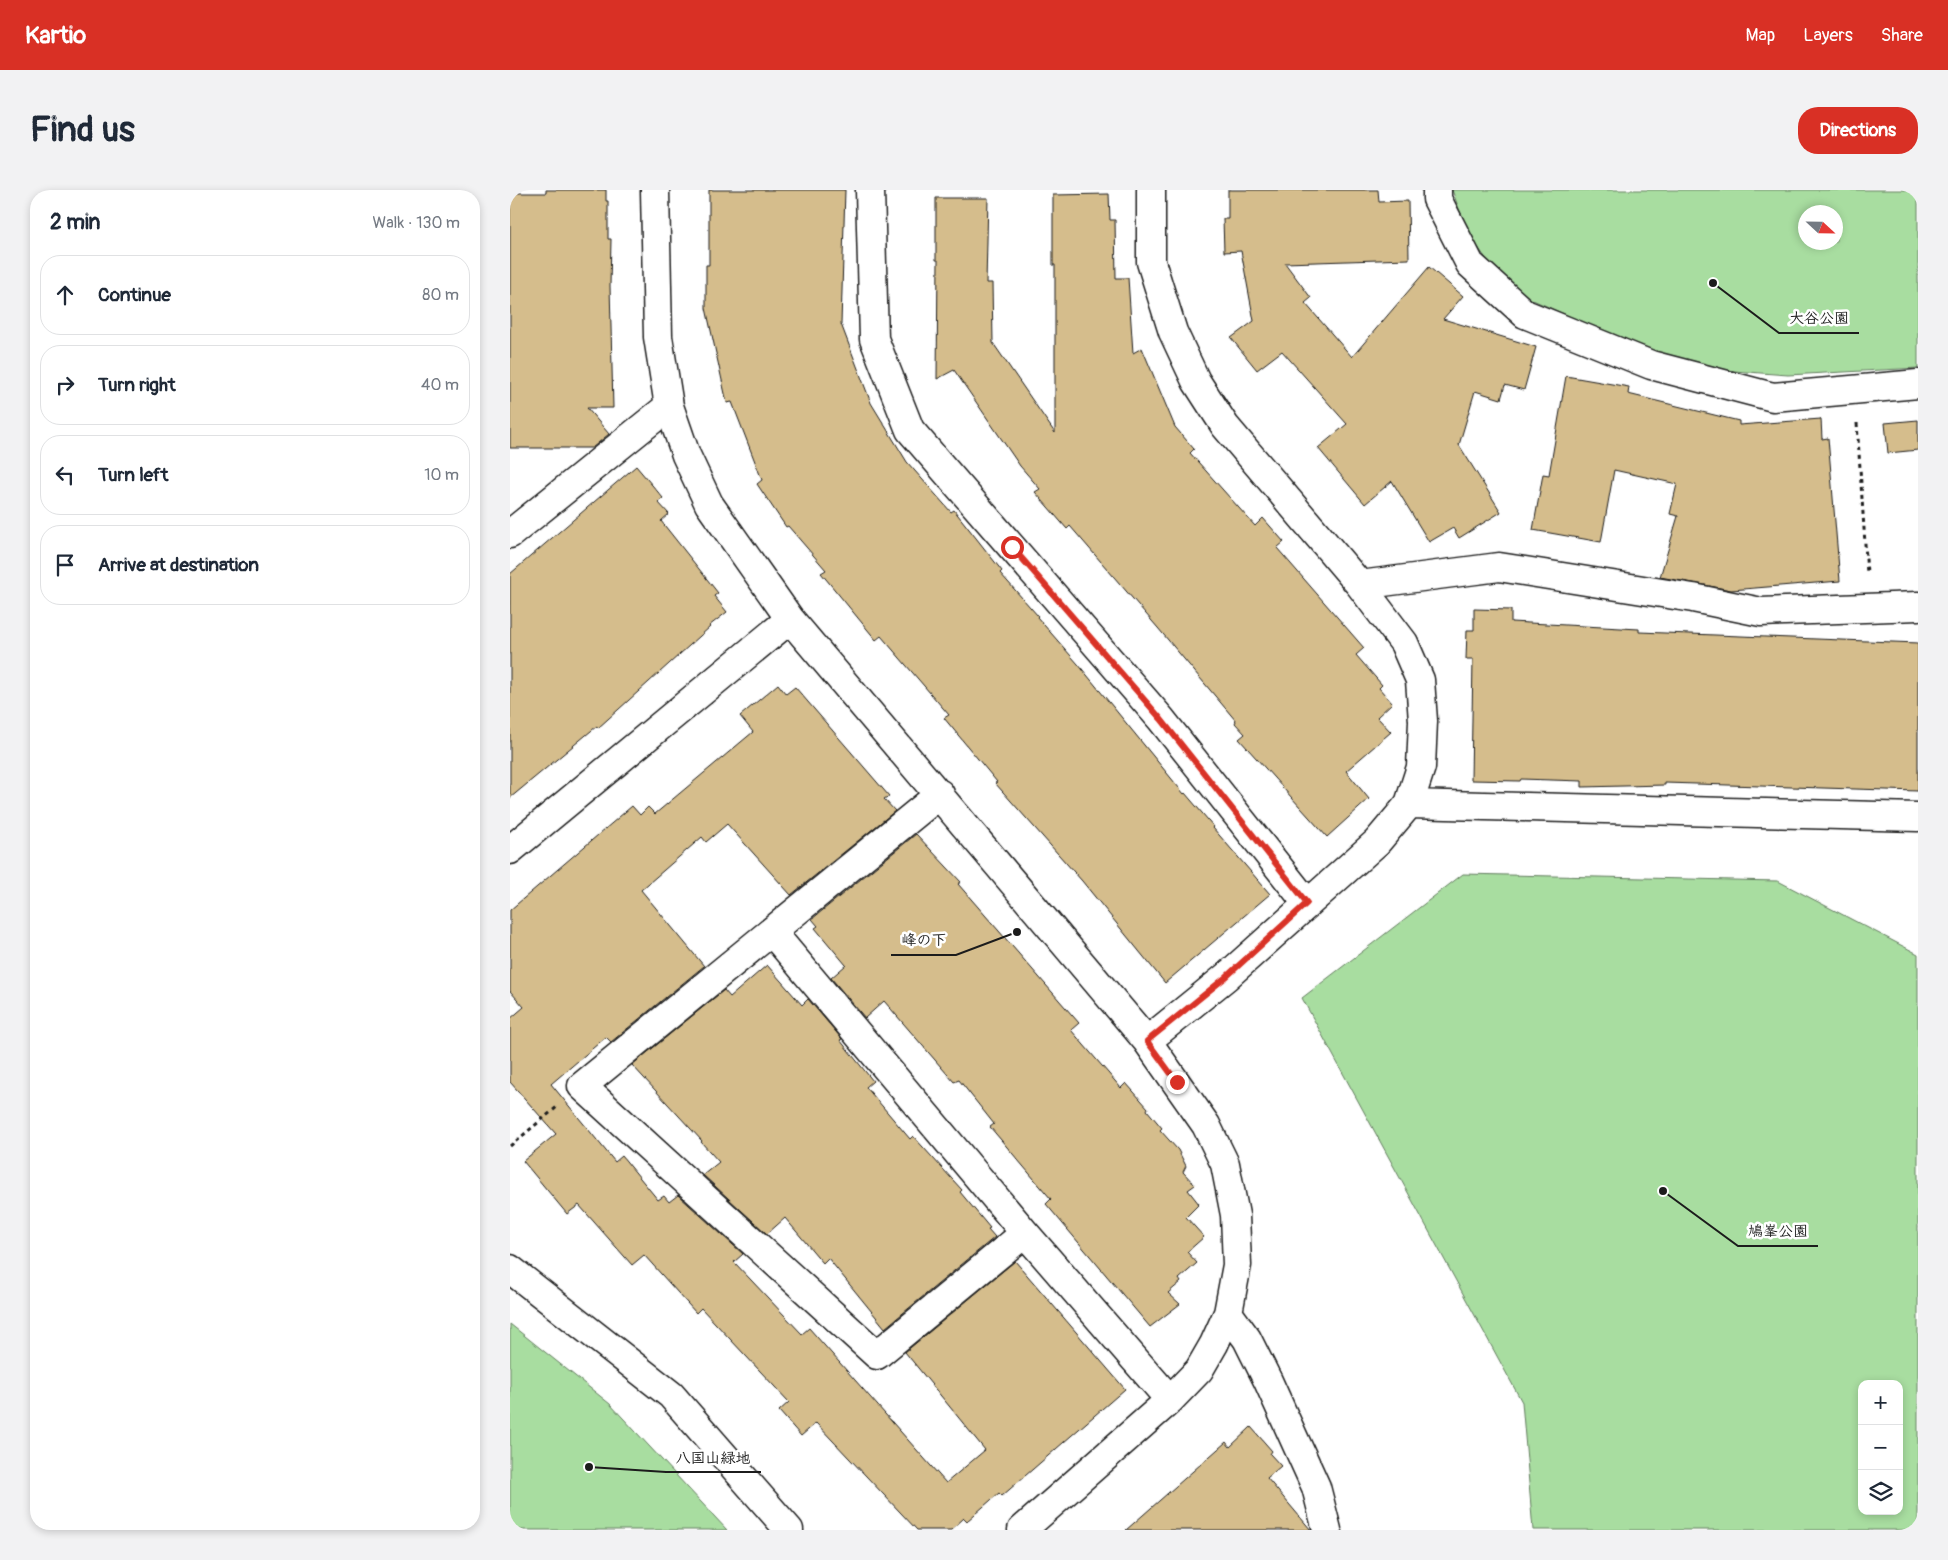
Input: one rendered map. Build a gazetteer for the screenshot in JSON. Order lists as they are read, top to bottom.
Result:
{
  "places": [
    "大谷公園",
    "峰の下",
    "鳩峯公園",
    "八国山緑地"
  ],
  "north": "right",
  "page": {
    "header": "Kartio",
    "nav": ["Map", "Layers", "Share"],
    "buttons": "Directions",
    "title": "Find us",
    "heading": ["2 min", "Walk · 130 m"],
    "list": [
      ["Continue", "80 m"],
      ["Turn right", "40 m"],
      ["Turn left", "10 m"],
      "Arrive at destination"
    ],
    "map_buttons": ["+", "−"]
  }
}
